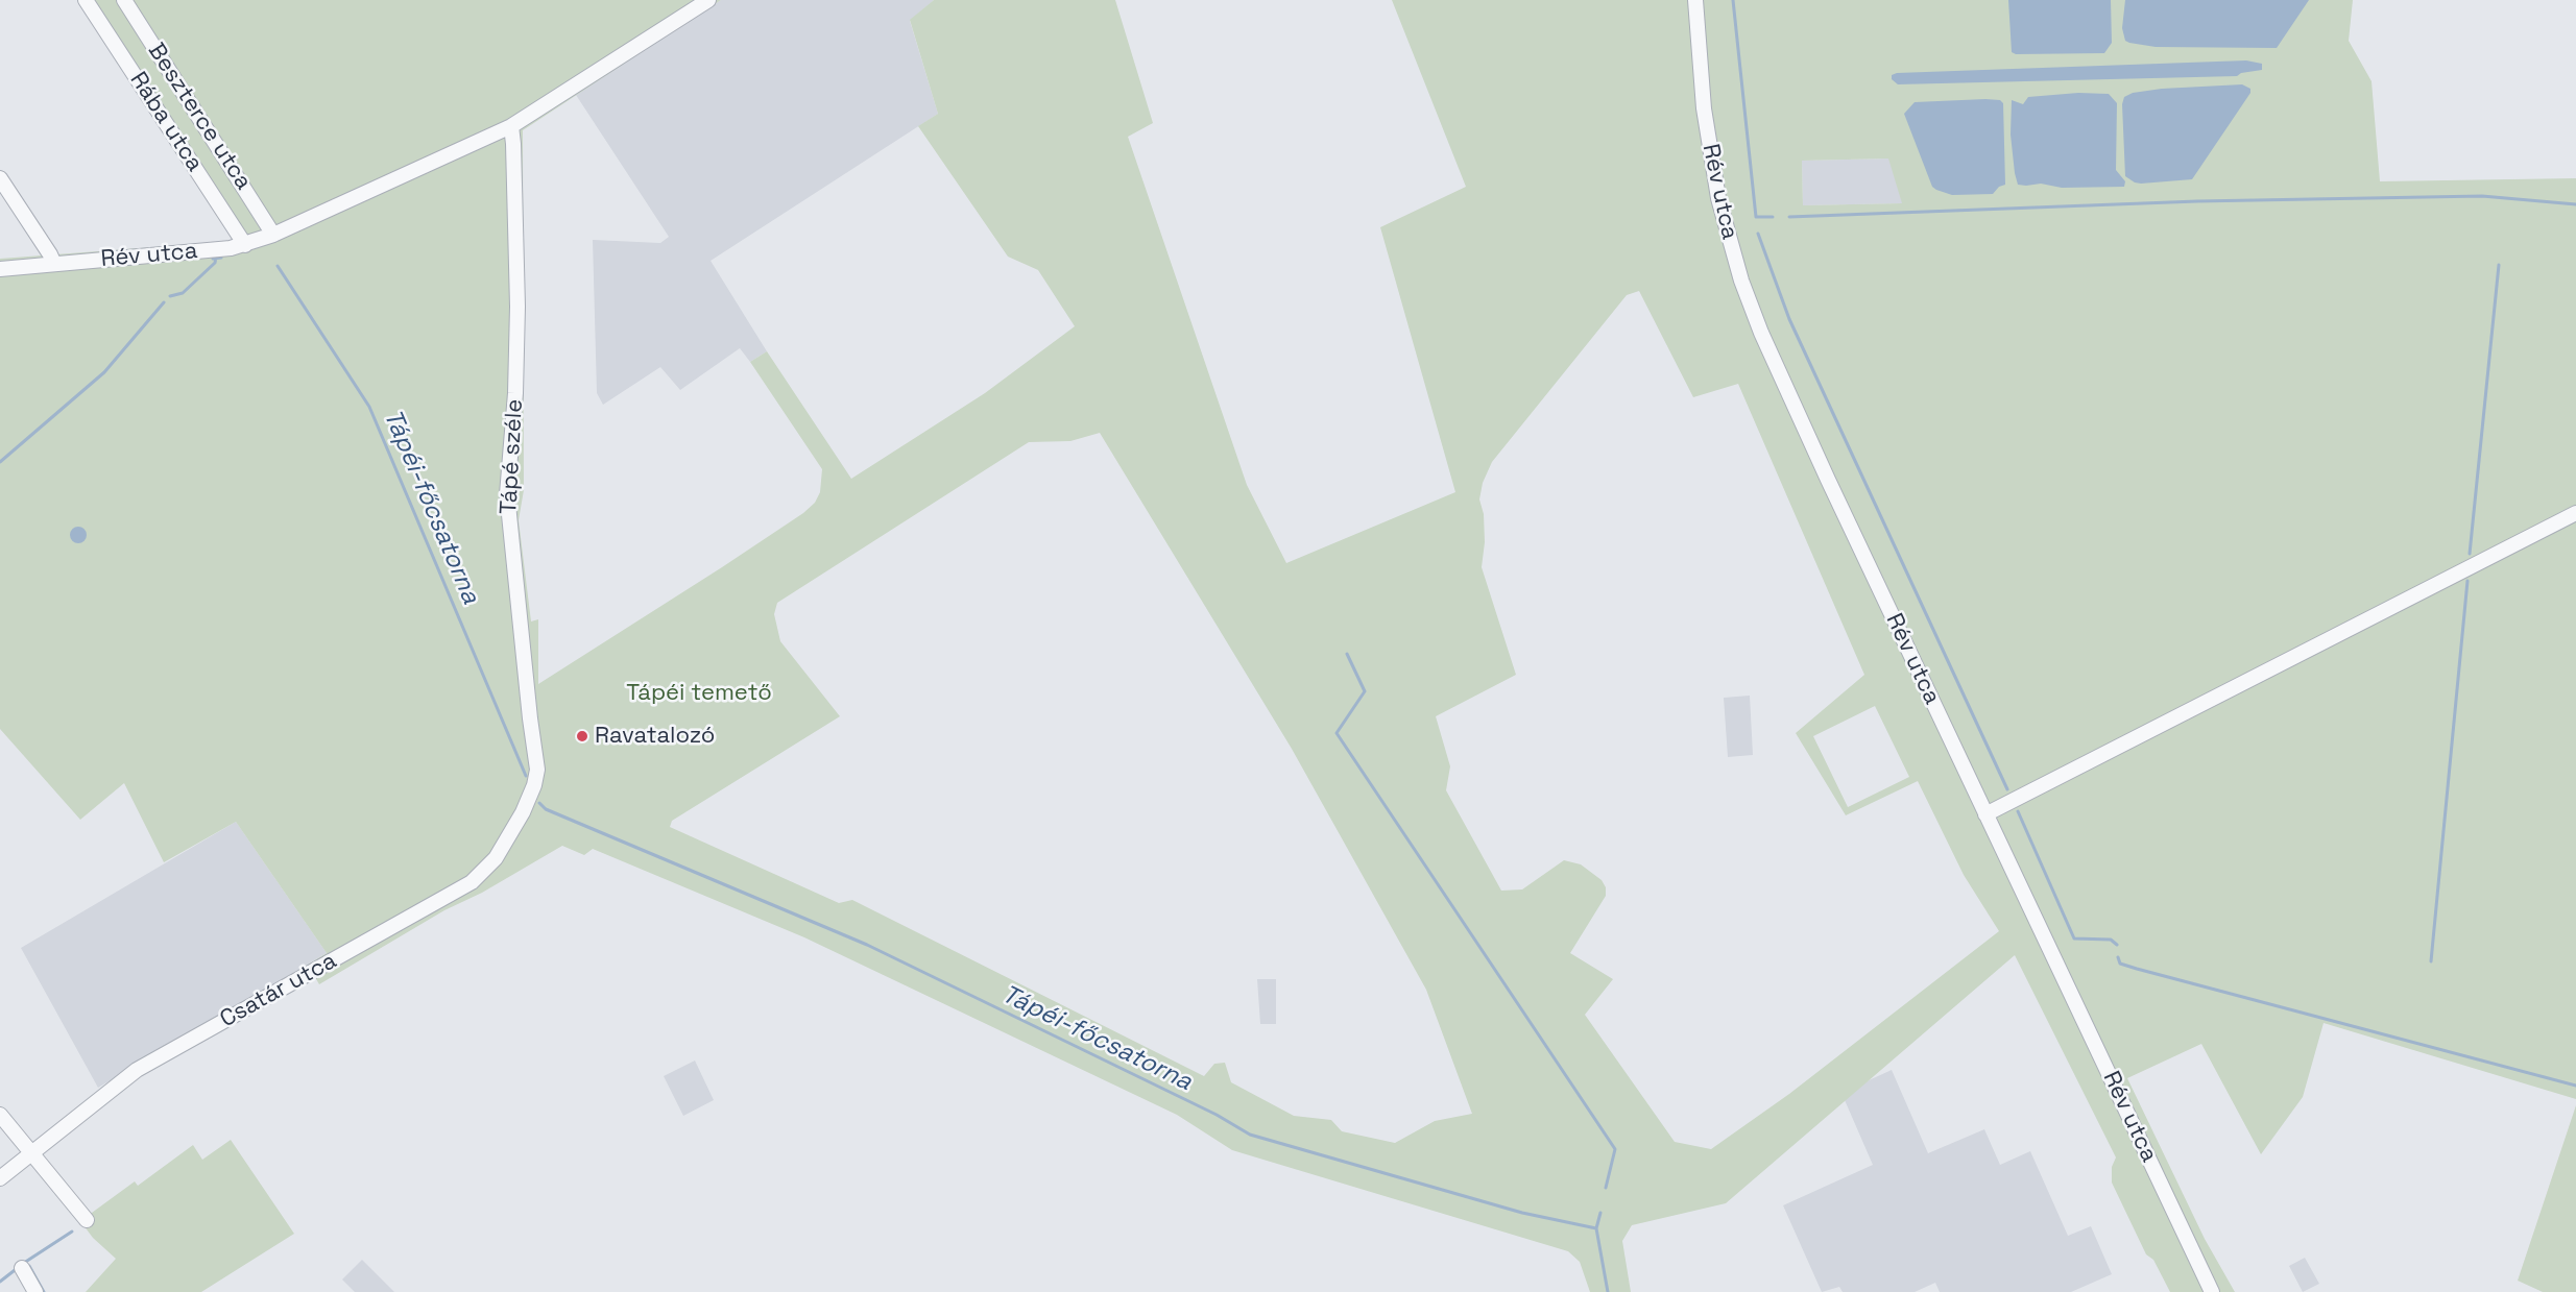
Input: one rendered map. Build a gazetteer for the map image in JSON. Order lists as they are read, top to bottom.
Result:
{
  "streets": {
    "street": [
      "Beszterce utca",
      "Rába utca",
      "Rév utca",
      "Tápé széle",
      "Csatár utca"
    ]
  },
  "crossings": [
    ["Beszterce utca", "Rév utca"],
    ["Rába utca", "Rév utca"],
    ["Rév utca", "Tápé széle"],
    ["Tápé széle", "Csatár utca"]
  ],
  "water": ["Tápéi-főcsatorna"],
  "parks": ["Tápéi temető"],
  "places": ["Ravatalozó"]
}
